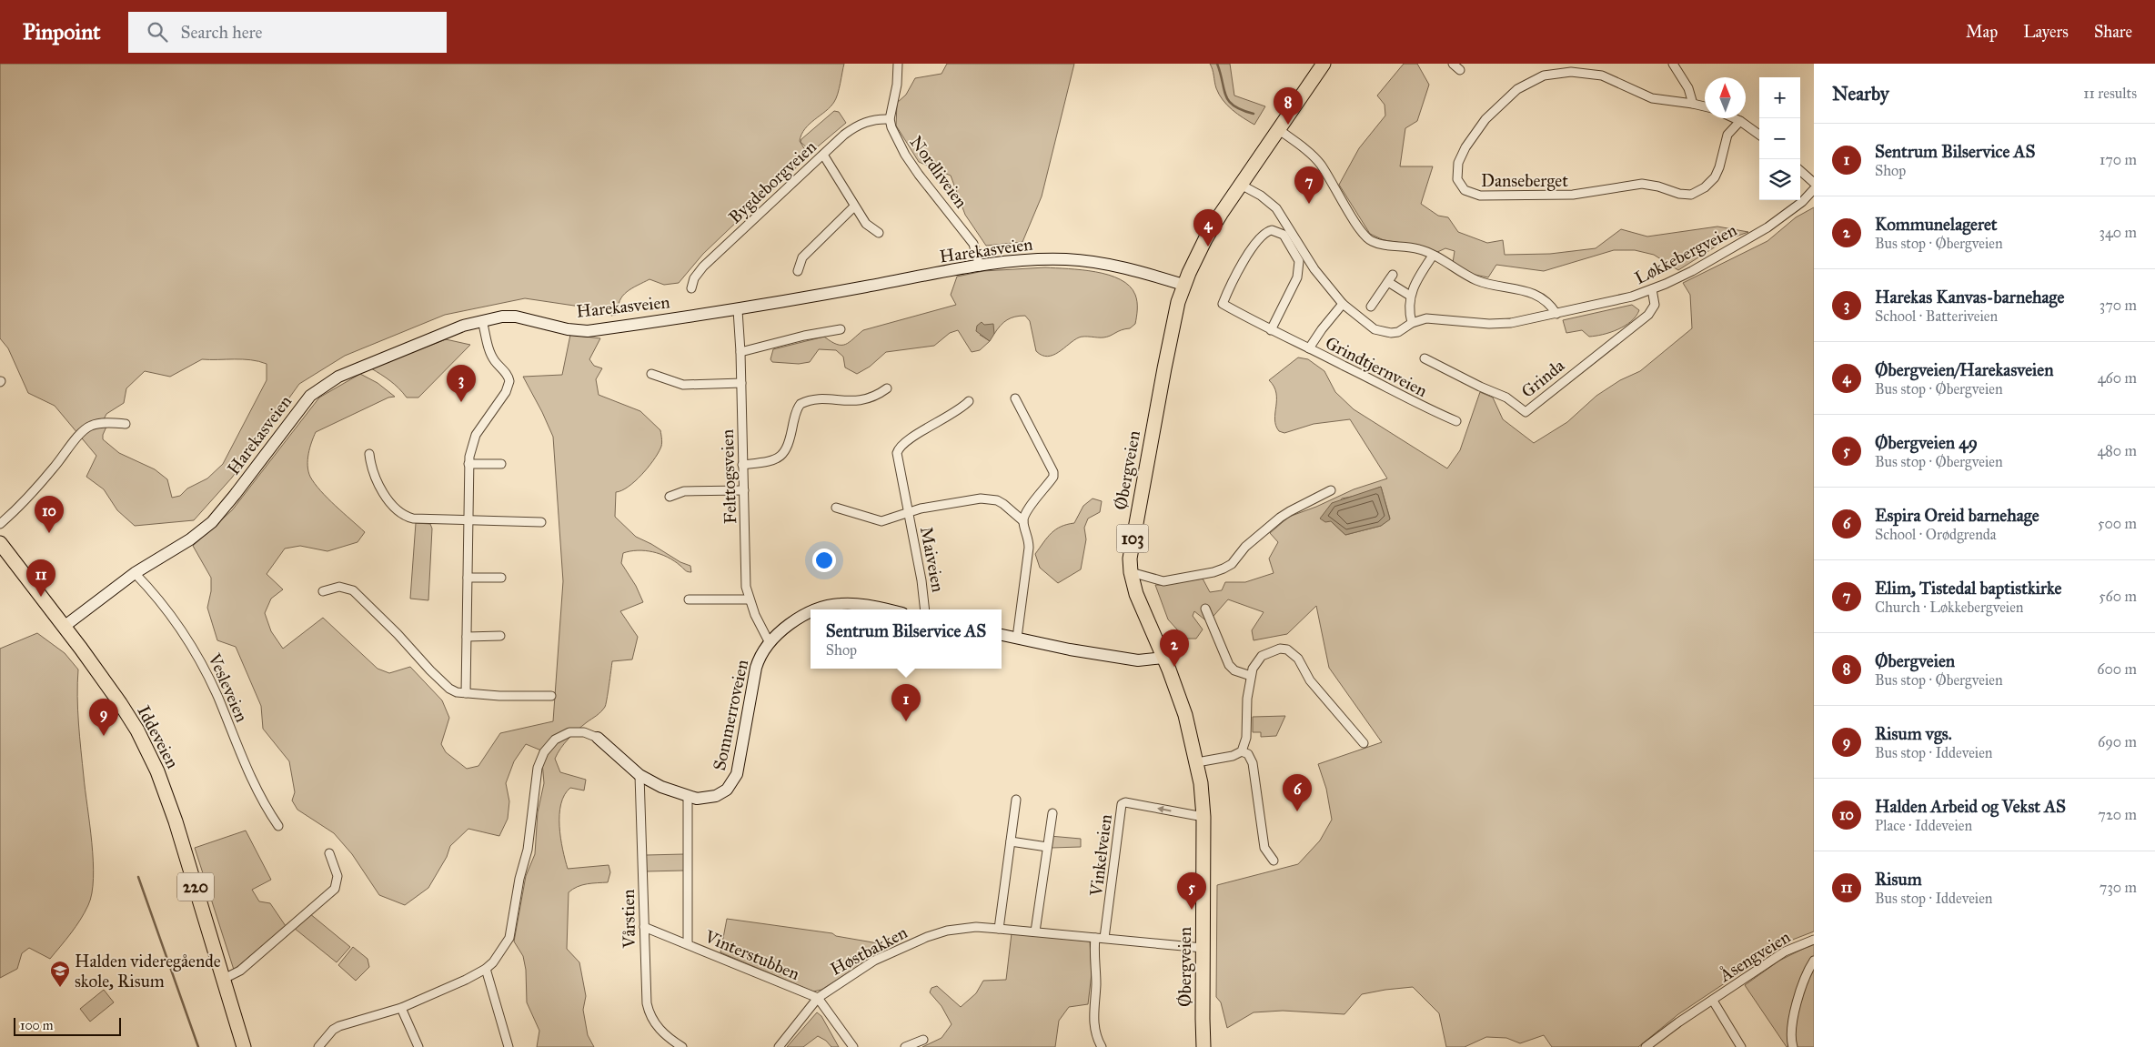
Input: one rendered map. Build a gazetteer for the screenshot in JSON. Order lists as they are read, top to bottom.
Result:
{
  "streets": {
    "main road": [
      "Øbergveien",
      "103",
      "Iddeveien",
      "220"
    ],
    "street": [
      "Nordliveien",
      "Danseberget",
      "Bygdeborgveien",
      "Harekasveien",
      "Løkkebergveien",
      "Grindtjernveien",
      "Grinda",
      "Felttogsveien",
      "Maiveien",
      "Vesleveien",
      "Sommerroveien",
      "Vinkelveien",
      "Vårstien",
      "Høstbakken",
      "Vinterstubben",
      "Åsengveien"
    ]
  },
  "crossings": [
    ["Nordliveien", "Bygdeborgveien"],
    ["Nordliveien", "Harekasveien"],
    ["Harekasveien", "Øbergveien"],
    ["Harekasveien", "Felttogsveien"],
    ["Harekasveien", "Vesleveien"],
    ["Harekasveien", "Iddeveien"],
    ["Løkkebergveien", "Grindtjernveien"],
    ["Løkkebergveien", "Grinda"],
    ["Løkkebergveien", "Øbergveien"],
    ["Øbergveien", "Vinkelveien"],
    ["Øbergveien", "Høstbakken"],
    ["Felttogsveien", "Sommerroveien"],
    ["Sommerroveien", "Vårstien"],
    ["Vinkelveien", "Høstbakken"],
    ["Vårstien", "Vinterstubben"],
    ["Høstbakken", "Vinterstubben"]
  ],
  "places": {
    "school or university": ["Halden videregående skole, Risum"]
  },
  "scale_bar": "100 m",
  "north": "top",
  "page": {
    "header": "Pinpoint",
    "search": "Search here",
    "nav": ["Map", "Layers", "Share"],
    "heading": ["Nearby", "11 results"],
    "map_buttons": ["+", "−"],
    "pins": [
      "8",
      "7",
      "4",
      "3",
      "10",
      "11",
      "2",
      "1",
      "9",
      "6",
      "5"
    ],
    "list": [
      {
        "mark": "1",
        "name": "Sentrum Bilservice AS",
        "note": "Shop",
        "value": "170 m"
      },
      {
        "mark": "2",
        "name": "Kommunelageret",
        "note": "Bus stop · Øbergveien",
        "value": "340 m"
      },
      {
        "mark": "3",
        "name": "Harekas Kanvas-barnehage",
        "note": "School · Batteriveien",
        "value": "370 m"
      },
      {
        "mark": "4",
        "name": "Øbergveien/Harekasveien",
        "note": "Bus stop · Øbergveien",
        "value": "460 m"
      },
      {
        "mark": "5",
        "name": "Øbergveien 49",
        "note": "Bus stop · Øbergveien",
        "value": "480 m"
      },
      {
        "mark": "6",
        "name": "Espira Oreid barnehage",
        "note": "School · Orødgrenda",
        "value": "500 m"
      },
      {
        "mark": "7",
        "name": "Elim, Tistedal baptistkirke",
        "note": "Church · Løkkebergveien",
        "value": "560 m"
      },
      {
        "mark": "8",
        "name": "Øbergveien",
        "note": "Bus stop · Øbergveien",
        "value": "600 m"
      },
      {
        "mark": "9",
        "name": "Risum vgs.",
        "note": "Bus stop · Iddeveien",
        "value": "690 m"
      },
      {
        "mark": "10",
        "name": "Halden Arbeid og Vekst AS",
        "note": "Place · Iddeveien",
        "value": "720 m"
      },
      {
        "mark": "11",
        "name": "Risum",
        "note": "Bus stop · Iddeveien",
        "value": "730 m"
      }
    ],
    "popup": ["Sentrum Bilservice AS", "Shop"],
    "scale": "100 m"
  }
}
